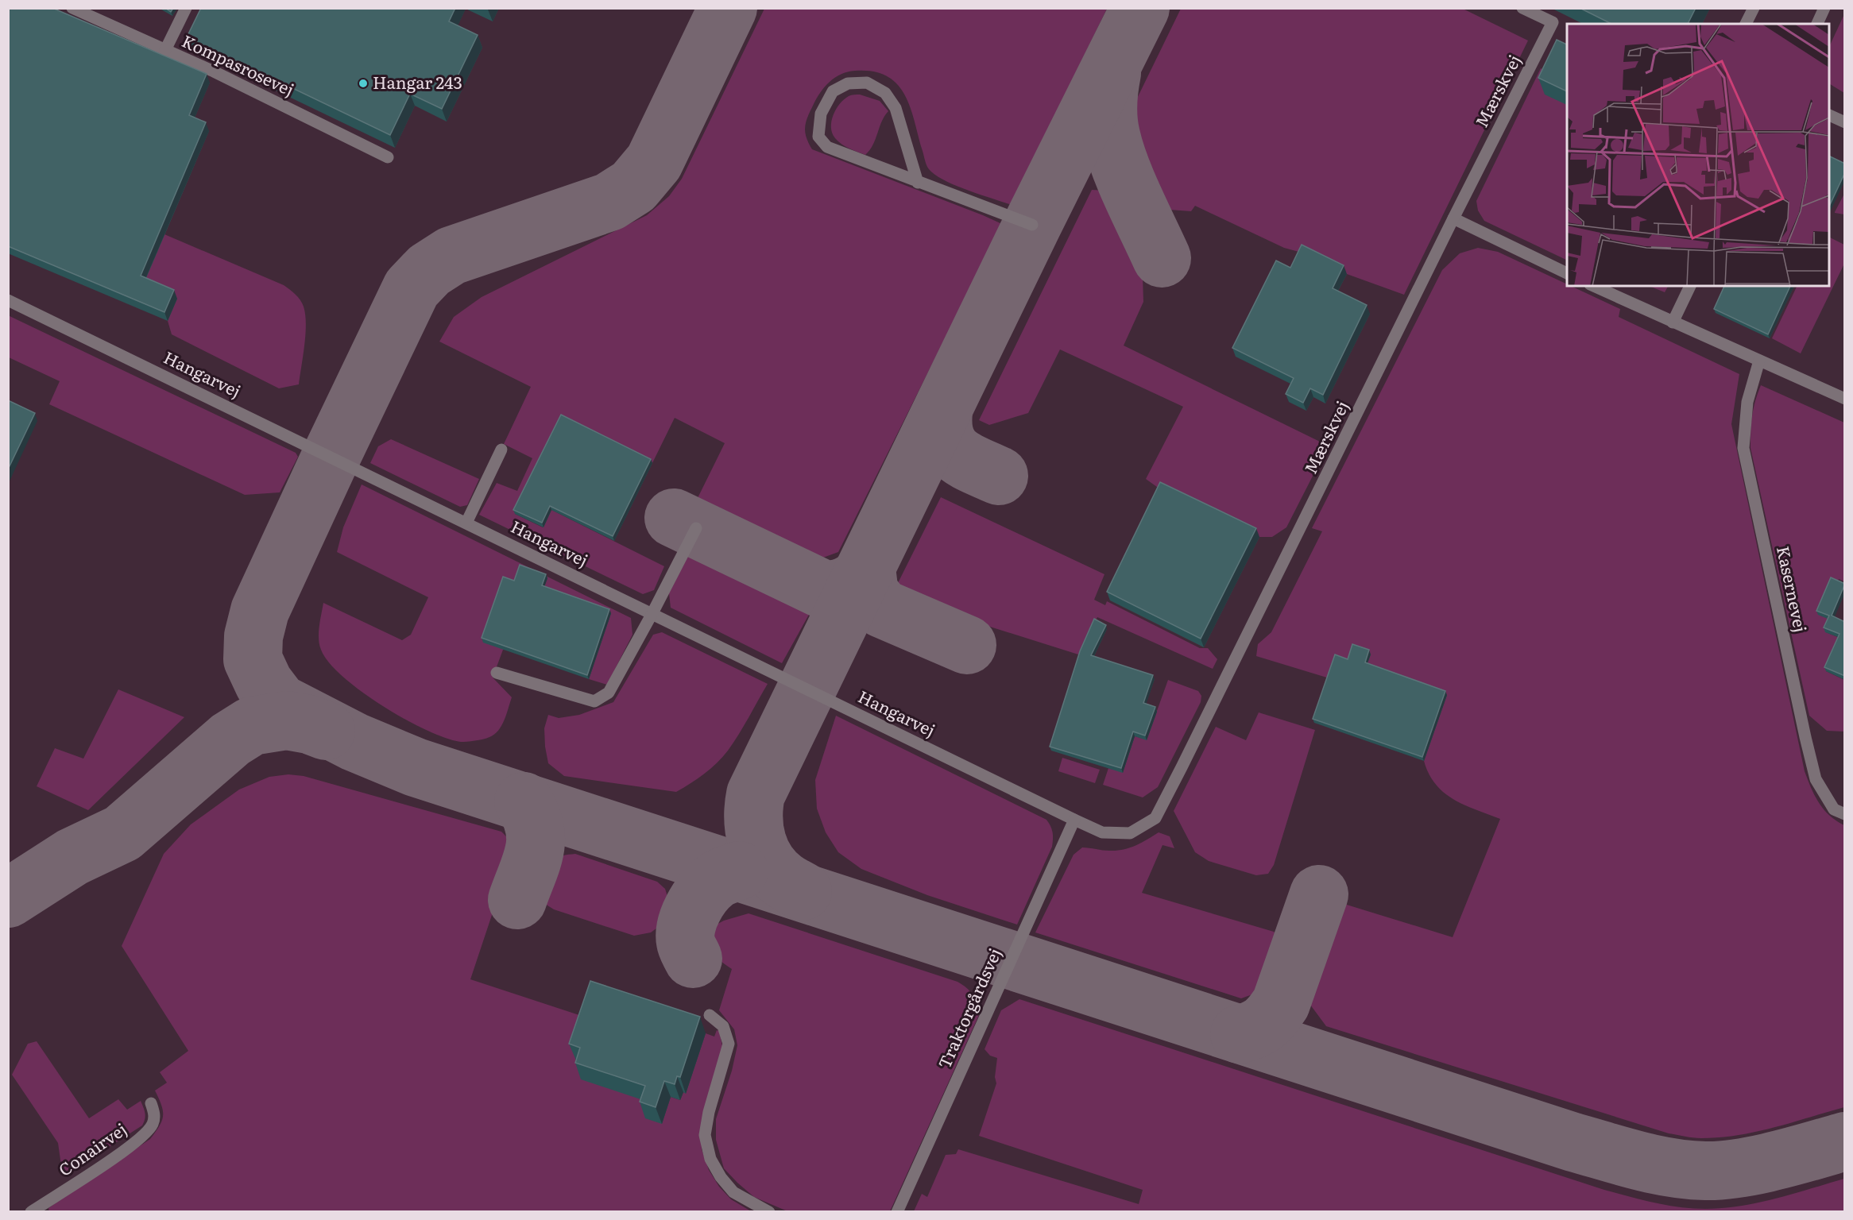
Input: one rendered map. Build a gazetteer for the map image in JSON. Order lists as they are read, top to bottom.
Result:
{
  "streets": {
    "lane": [
      "Kompasrosevej",
      "Mærskvej",
      "Hangarvej",
      "Kasernevej",
      "Traktorgårdsvej",
      "Conairvej"
    ]
  },
  "crossings": [
    ["Mærskvej", "Hangarvej"],
    ["Mærskvej", "Traktorgårdsvej"],
    ["Hangarvej", "Traktorgårdsvej"]
  ],
  "places": ["Hangar 243"]
}
